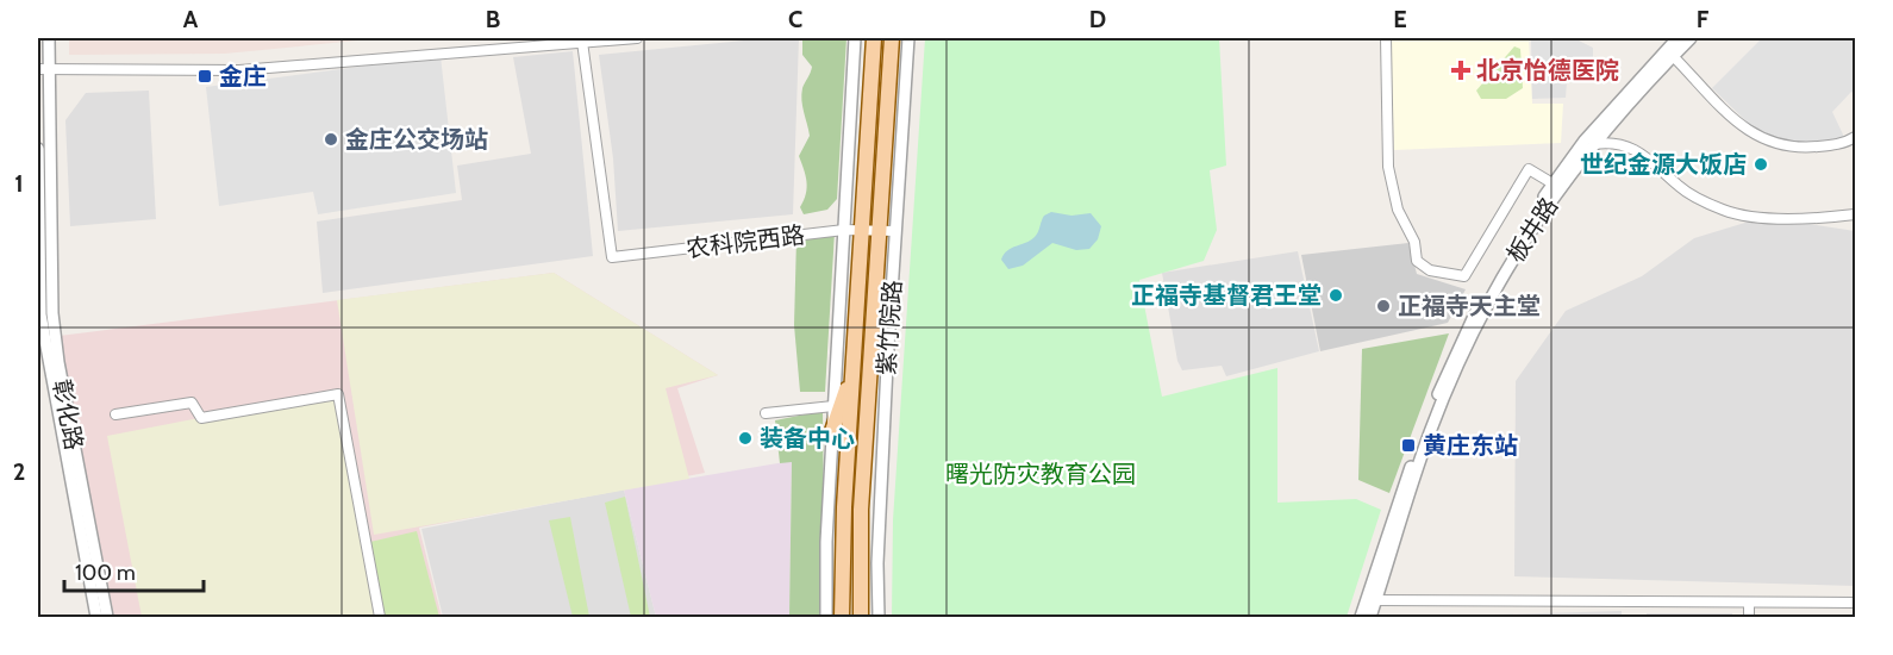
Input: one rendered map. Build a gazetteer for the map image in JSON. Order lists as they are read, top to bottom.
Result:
{
  "streets": {
    "main road": ["紫竹院路"],
    "street": ["板井路", "农科院西路", "彰化路"]
  },
  "crossings": [
    ["农科院西路", "紫竹院路"]
  ],
  "parks": ["曙光防灾教育公园"],
  "places": {
    "health": ["北京怡德医院"],
    "transit": ["金庄", "黄庄东站"],
    "other": [
      "金庄公交场站",
      "世纪金源大饭店",
      "正福寺基督君王堂",
      "正福寺天主堂",
      "装备中心"
    ]
  },
  "scale_bar": "100 m",
  "grid": {
    "columns": [
      "A",
      "B",
      "C",
      "D",
      "E",
      "F"
    ],
    "rows": ["1", "2"]
  }
}
